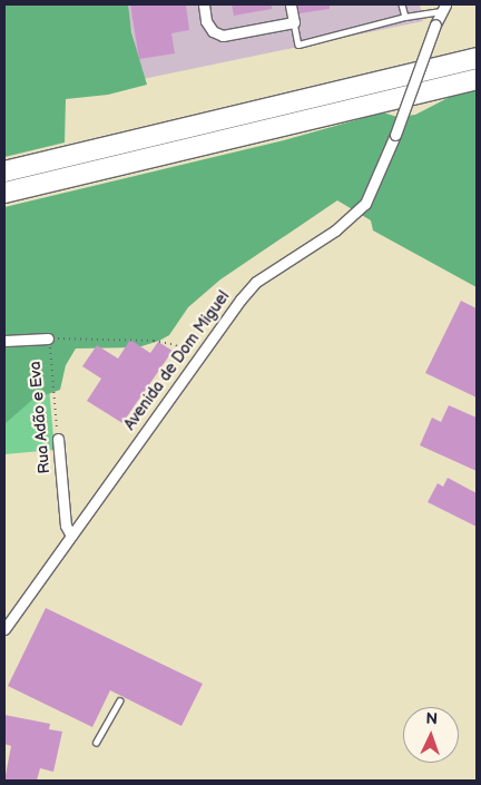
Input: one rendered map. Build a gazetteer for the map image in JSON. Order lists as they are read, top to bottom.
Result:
{
  "streets": {
    "street": ["Avenida de Dom Miguel", "Rua Adão e Eva"]
  },
  "crossings": [
    ["Avenida de Dom Miguel", "Rua Adão e Eva"]
  ],
  "north": "top"
}
